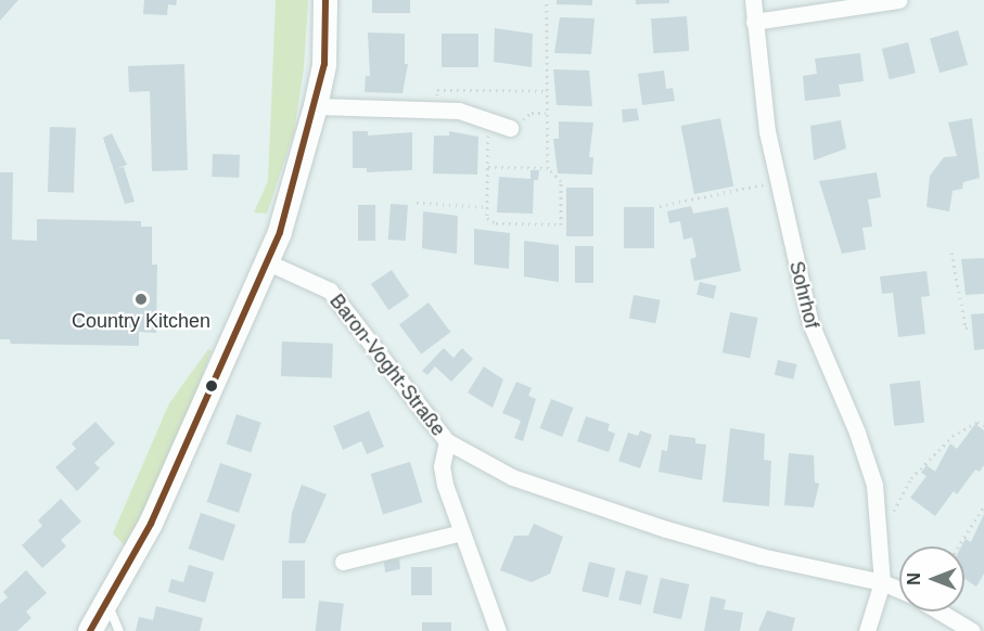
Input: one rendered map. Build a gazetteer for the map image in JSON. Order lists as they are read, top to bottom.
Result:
{
  "streets": {
    "street": ["Sohrhof", "Baron-Voght-Straße"]
  },
  "crossings": [
    ["Sohrhof", "Baron-Voght-Straße"]
  ],
  "places": ["Country Kitchen"],
  "north": "left"
}
